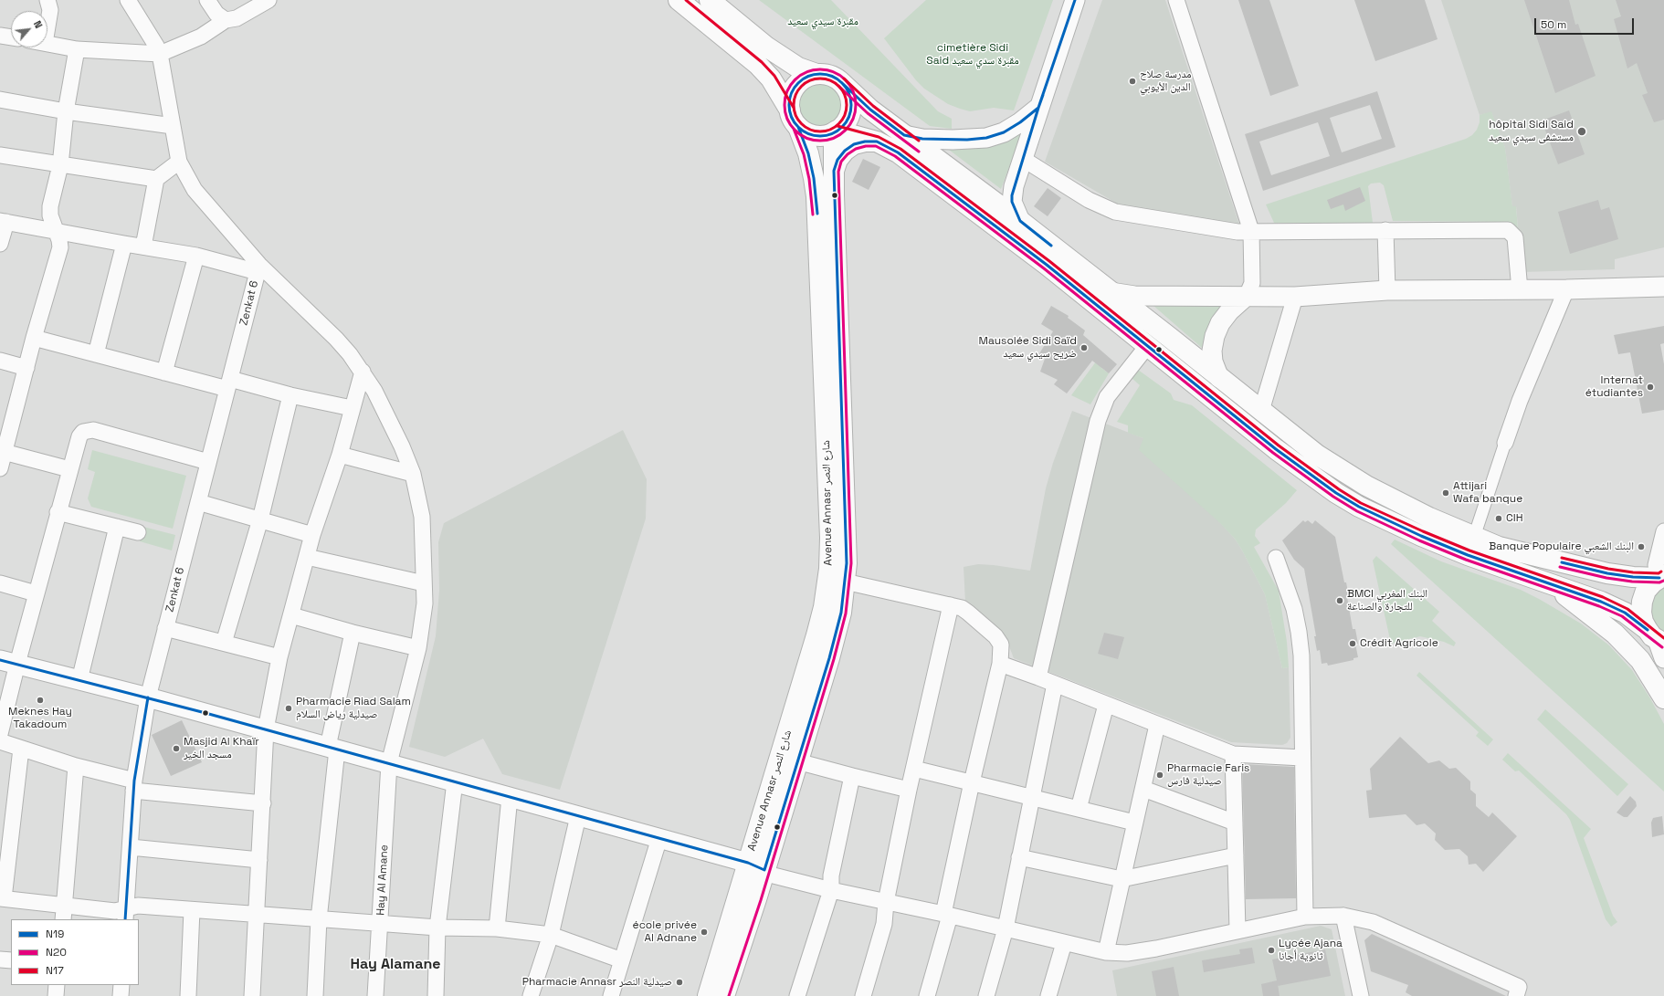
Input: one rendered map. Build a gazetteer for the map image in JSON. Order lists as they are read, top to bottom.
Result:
{
  "streets": {
    "main road": ["Avenue Annasr شارع النصر"],
    "street": ["Zenkat 6", "Hay Al Amane"]
  },
  "crossings": [
    ["Zenkat 6", "Hay Al Amane"]
  ],
  "districts": ["Hay Alamane"],
  "parks": ["مقبرة سيدي سعيد", "cimetière Sidi Said مقبرة سدي سعيد"],
  "places": [
    "مدرسة صلاح الدين الأيوبي",
    "hôpital Sidi Said مستشفى سيدي سعيد",
    "Mausolée Sidi Saïd ضريح سيدي سعيد",
    "Internat étudiantes",
    "Attijari Wafa banque",
    "CIH",
    "Banque Populaire البنك الشعبي",
    "BMCI البنك المغربي للتجارة والصناعة",
    "Crédit Agricole",
    "Meknes Hay Takadoum",
    "Pharmacie Riad Salam صيدلية رياض السلام",
    "Masjid Al Khaïr مسجد الخير",
    "Pharmacie Faris صيدلية فارس",
    "école privée Al Adnane",
    "Lycée Ajana ثانوية أجانا",
    "Pharmacie Annasr صيدلية النصر"
  ],
  "lines": ["transit line N19", "transit line N17", "transit line N20"],
  "legend": ["N19", "N20", "N17"],
  "scale_bar": "50 m",
  "north": "top right"
}
